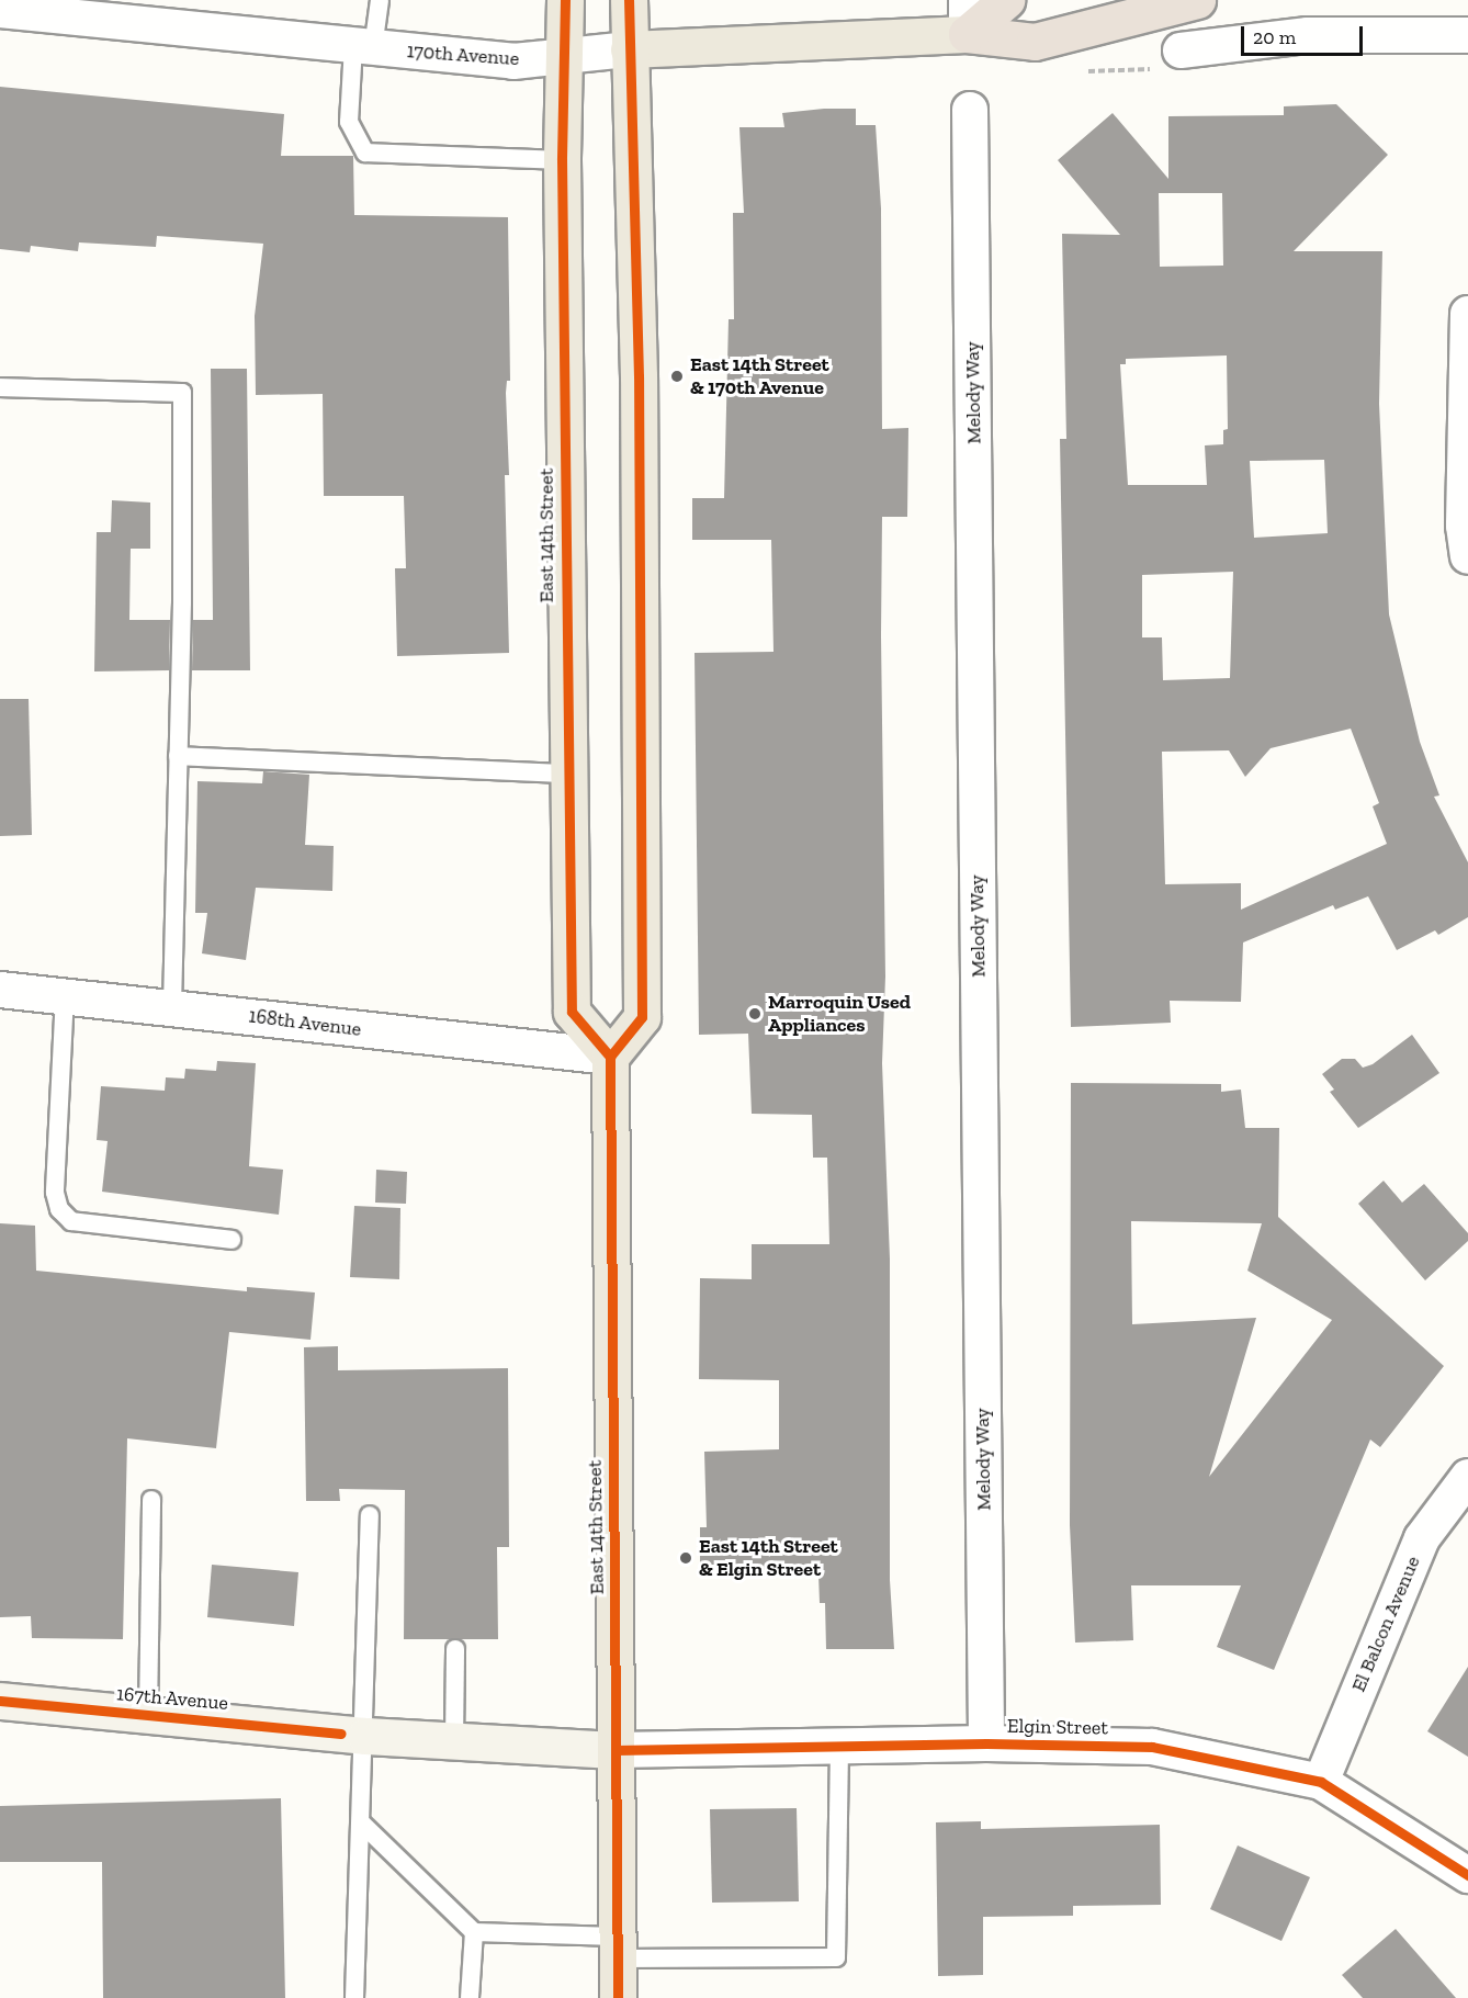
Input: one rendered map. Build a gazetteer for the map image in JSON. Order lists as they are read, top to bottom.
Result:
{
  "streets": {
    "main road": ["170th Avenue", "East 14th Street"],
    "street": [
      "Melody Way",
      "168th Avenue",
      "El Balcon Avenue",
      "167th Avenue",
      "Elgin Street"
    ]
  },
  "crossings": [
    ["170th Avenue", "East 14th Street"],
    ["Melody Way", "Elgin Street"],
    ["East 14th Street", "168th Avenue"],
    ["East 14th Street", "167th Avenue"],
    ["East 14th Street", "Elgin Street"],
    ["El Balcon Avenue", "Elgin Street"],
    ["167th Avenue", "Elgin Street"]
  ],
  "places": ["East 14th Street & 170th Avenue", "Marroquin Used Appliances", "East 14th Street & Elgin Street"],
  "scale_bar": "20 m"
}
